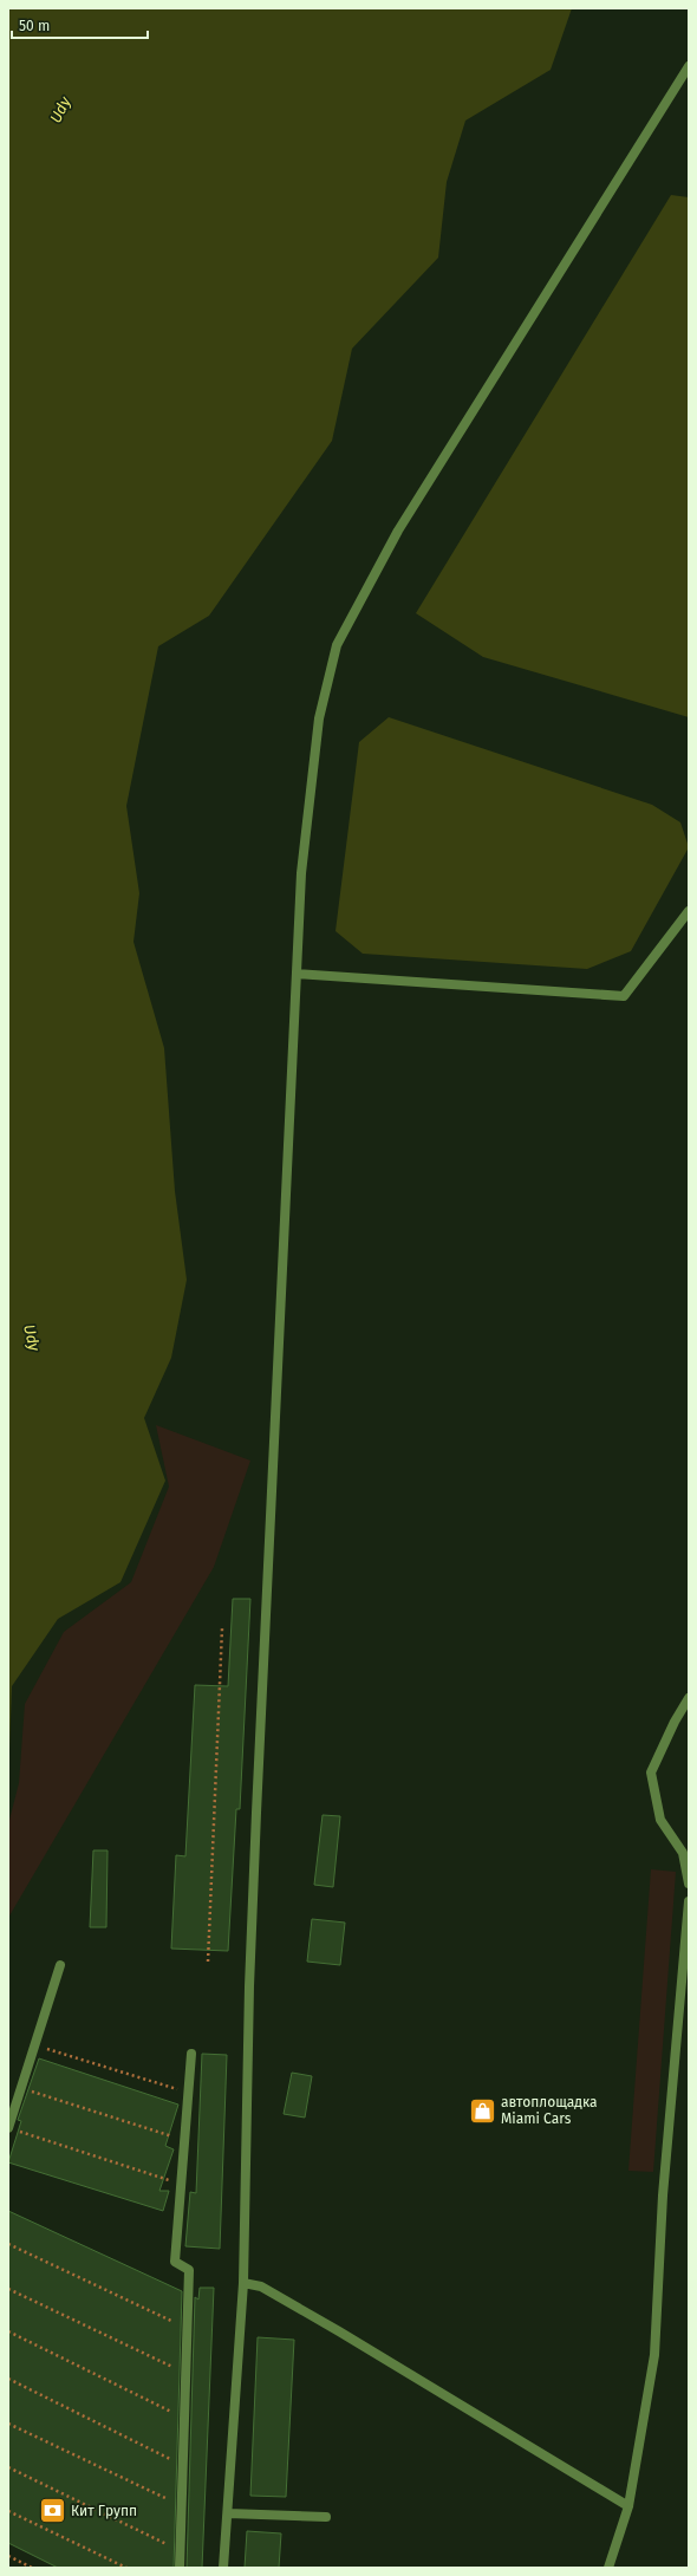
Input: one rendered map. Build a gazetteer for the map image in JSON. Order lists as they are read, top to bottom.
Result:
{
  "water": ["Udy"],
  "places": {
    "shop": ["автоплощадка Miami Cars"],
    "bank": ["Кит Групп"]
  },
  "scale_bar": "50 m"
}
